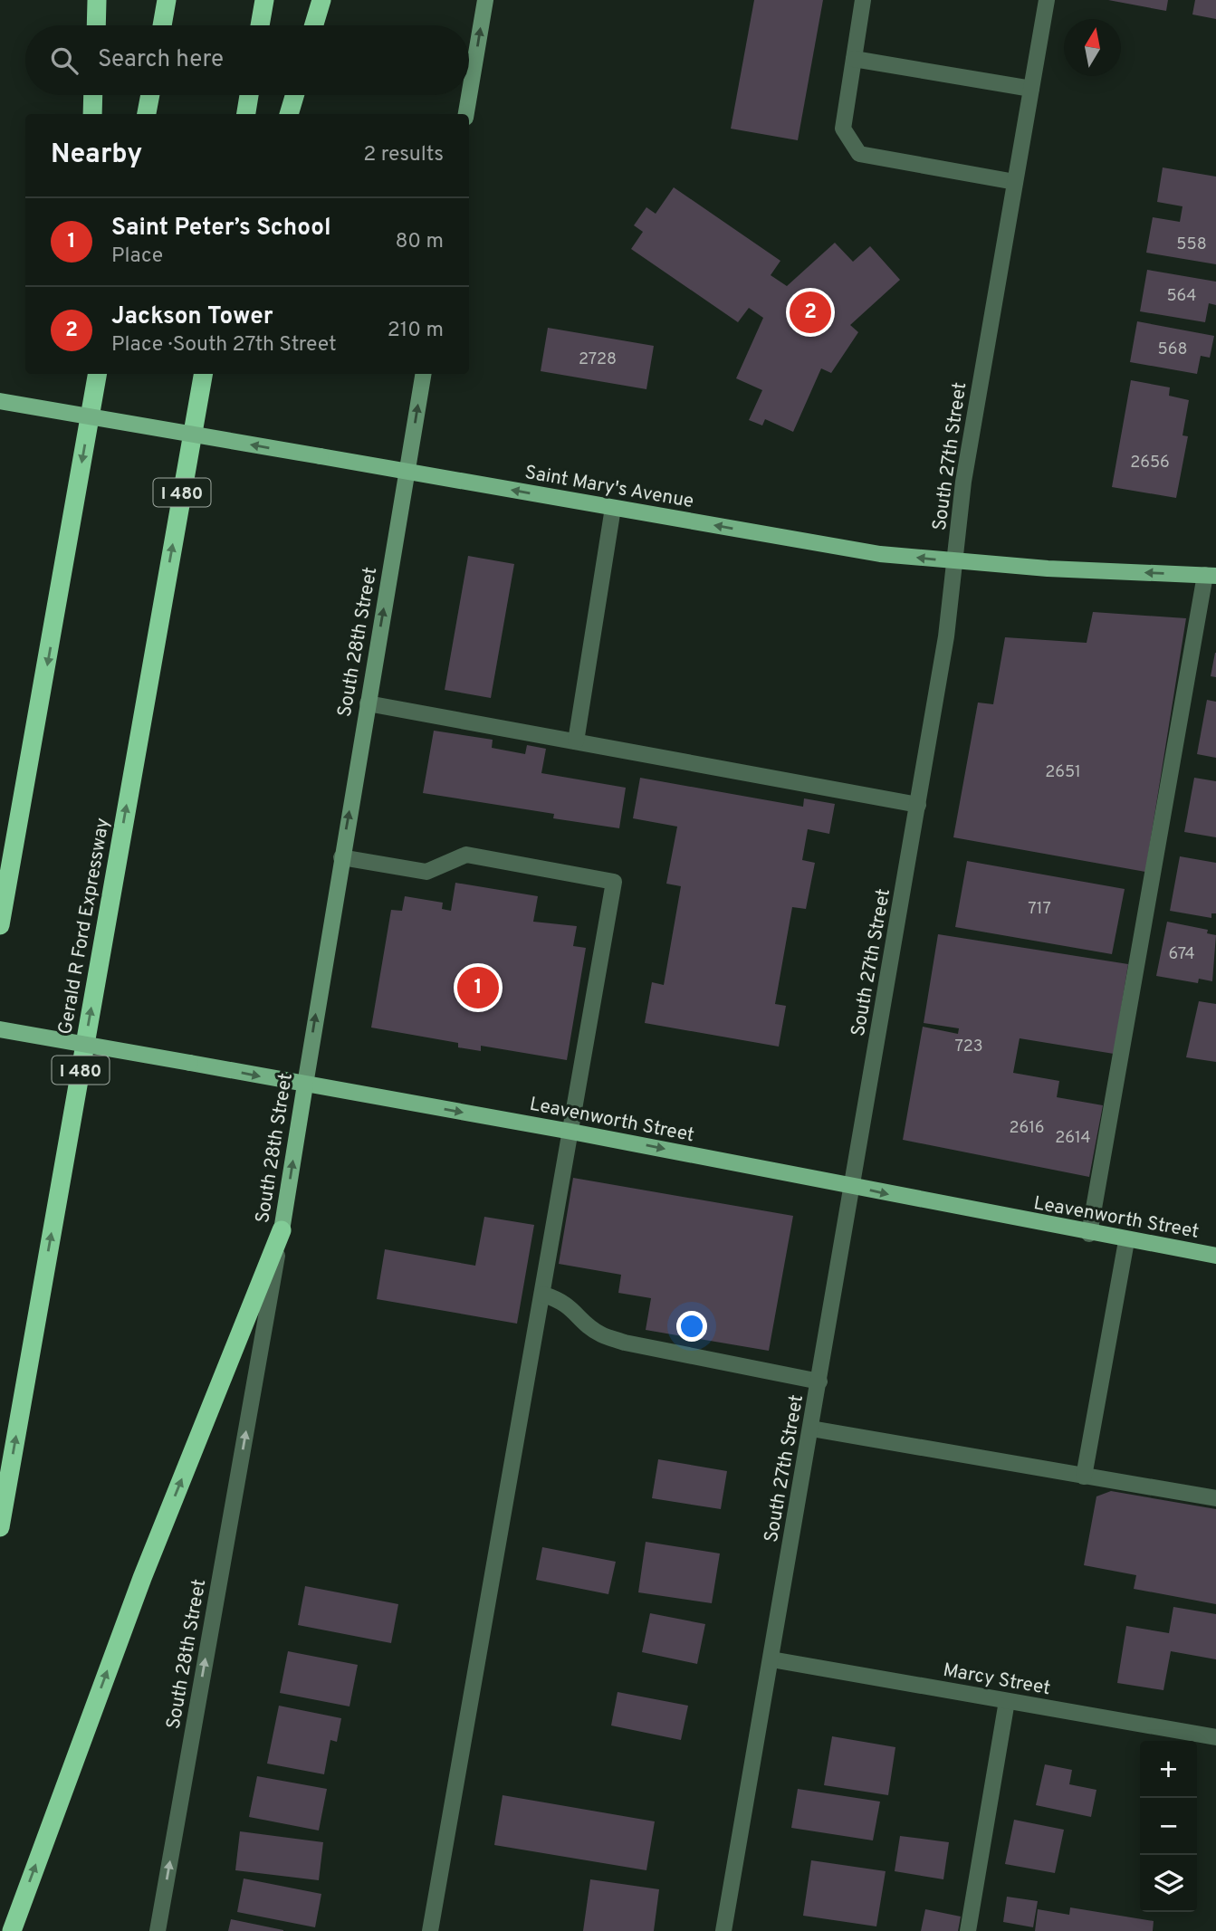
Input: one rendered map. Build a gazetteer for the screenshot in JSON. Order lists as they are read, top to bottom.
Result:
{
  "streets": {
    "highway": ["I 480", "Gerald R Ford Expressway"],
    "main road": ["Saint Mary's Avenue", "South 28th Street", "Leavenworth Street"],
    "street": ["South 27th Street", "Marcy Street"]
  },
  "crossings": [
    ["South 27th Street", "Saint Mary's Avenue"],
    ["South 27th Street", "Leavenworth Street"],
    ["South 27th Street", "Marcy Street"],
    ["Saint Mary's Avenue", "South 28th Street"],
    ["South 28th Street", "Leavenworth Street"]
  ],
  "one_way": ["Saint Mary's Avenue", "South 28th Street", "Leavenworth Street"],
  "house_numbers": [
    "558",
    "564",
    "568",
    "2728",
    "2656",
    "2651",
    "717",
    "674",
    "723",
    "2616",
    "2614"
  ],
  "north": "top",
  "page": {
    "search": "Search here",
    "heading": ["Nearby", "2 results"],
    "list": [
      {
        "mark": "1",
        "name": "Saint Peter’s School",
        "note": "Place",
        "value": "80 m"
      },
      {
        "mark": "2",
        "name": "Jackson Tower",
        "note": "Place · South 27th Street",
        "value": "210 m"
      }
    ],
    "pins": ["2", "1"],
    "map_buttons": ["+", "−"]
  }
}
